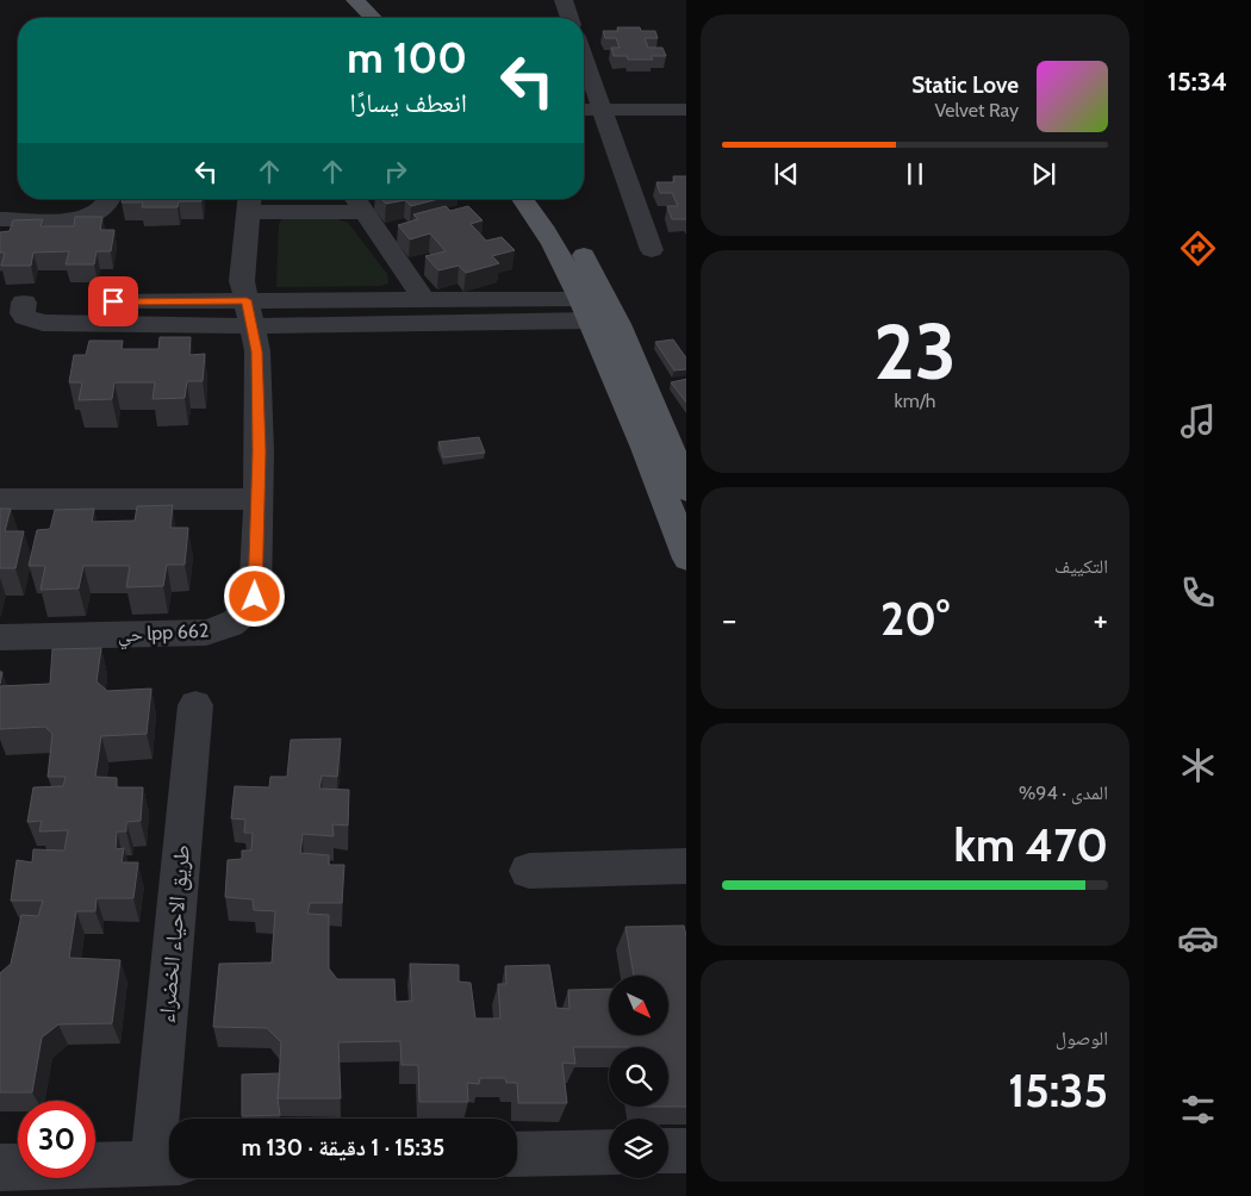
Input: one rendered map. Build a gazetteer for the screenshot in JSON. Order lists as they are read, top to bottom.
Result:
{
  "streets": {
    "street": ["حي lpp 662", "طريق الاحياء الخضراء"]
  },
  "north": "bottom right",
  "page": {
    "tabs": "15:34",
    "turn": ["100 m", "انعطف يسارًا"],
    "song": ["Static Love", "Velvet Ray"],
    "tile": [
      ["23", "km/h"],
      "التكييف",
      ["المدى · 94%", "470 km"],
      ["الوصول", "15:35"]
    ],
    "heat": ["−", "20°", "+"],
    "limit": "30",
    "trip": "15:35 · 1 دقيقة · 130 m"
  }
}
